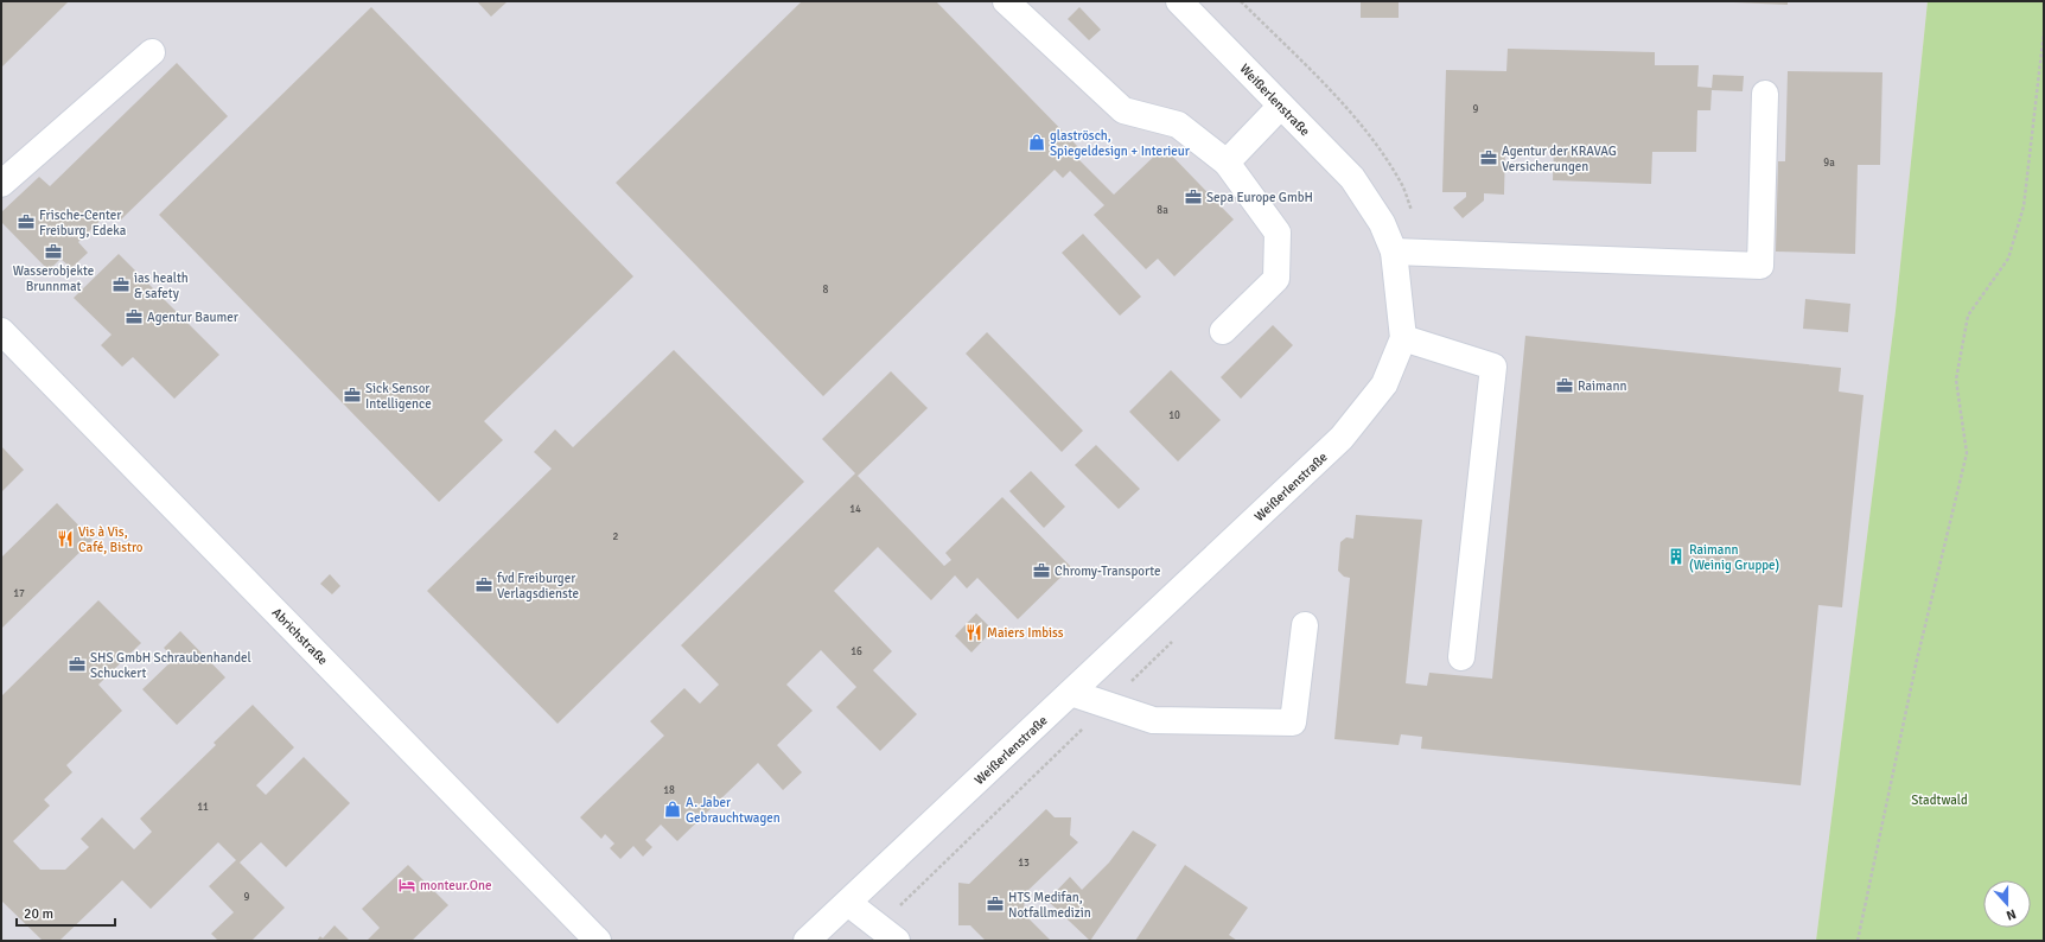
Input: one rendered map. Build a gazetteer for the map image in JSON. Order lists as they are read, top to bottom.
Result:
{
  "streets": {
    "street": ["Weißerlenstraße", "Abrichstraße"]
  },
  "parks": ["Stadtwald"],
  "places": {
    "shop": ["glaströsch, Spiegeldesign + Interieur", "A. Jaber Gebrauchtwagen"],
    "office": [
      "Agentur der KRAVAG Versicherungen",
      "Sepa Europe GmbH",
      "Frische-Center Freiburg, Edeka",
      "Wasserobjekte Brunnmat",
      "ias health & safety",
      "Agentur Baumer",
      "Raimann",
      "Sick Sensor Intelligence",
      "Chromy-Transporte",
      "fvd Freiburger Verlagsdienste",
      "SHS GmbH Schraubenhandel Schuckert",
      "HTS Medifan, Notfallmedizin"
    ],
    "restaurant": ["Vis à Vis, Café, Bistro", "Maiers Imbiss"],
    "building": ["Raimann (Weinig Gruppe)"],
    "hotel": ["monteur.One"]
  },
  "house_numbers": [
    "9",
    "9a",
    "8a",
    "8",
    "10",
    "14",
    "2",
    "17",
    "16",
    "18",
    "11",
    "13",
    "9"
  ],
  "scale_bar": "20 m",
  "north": "bottom"
}
